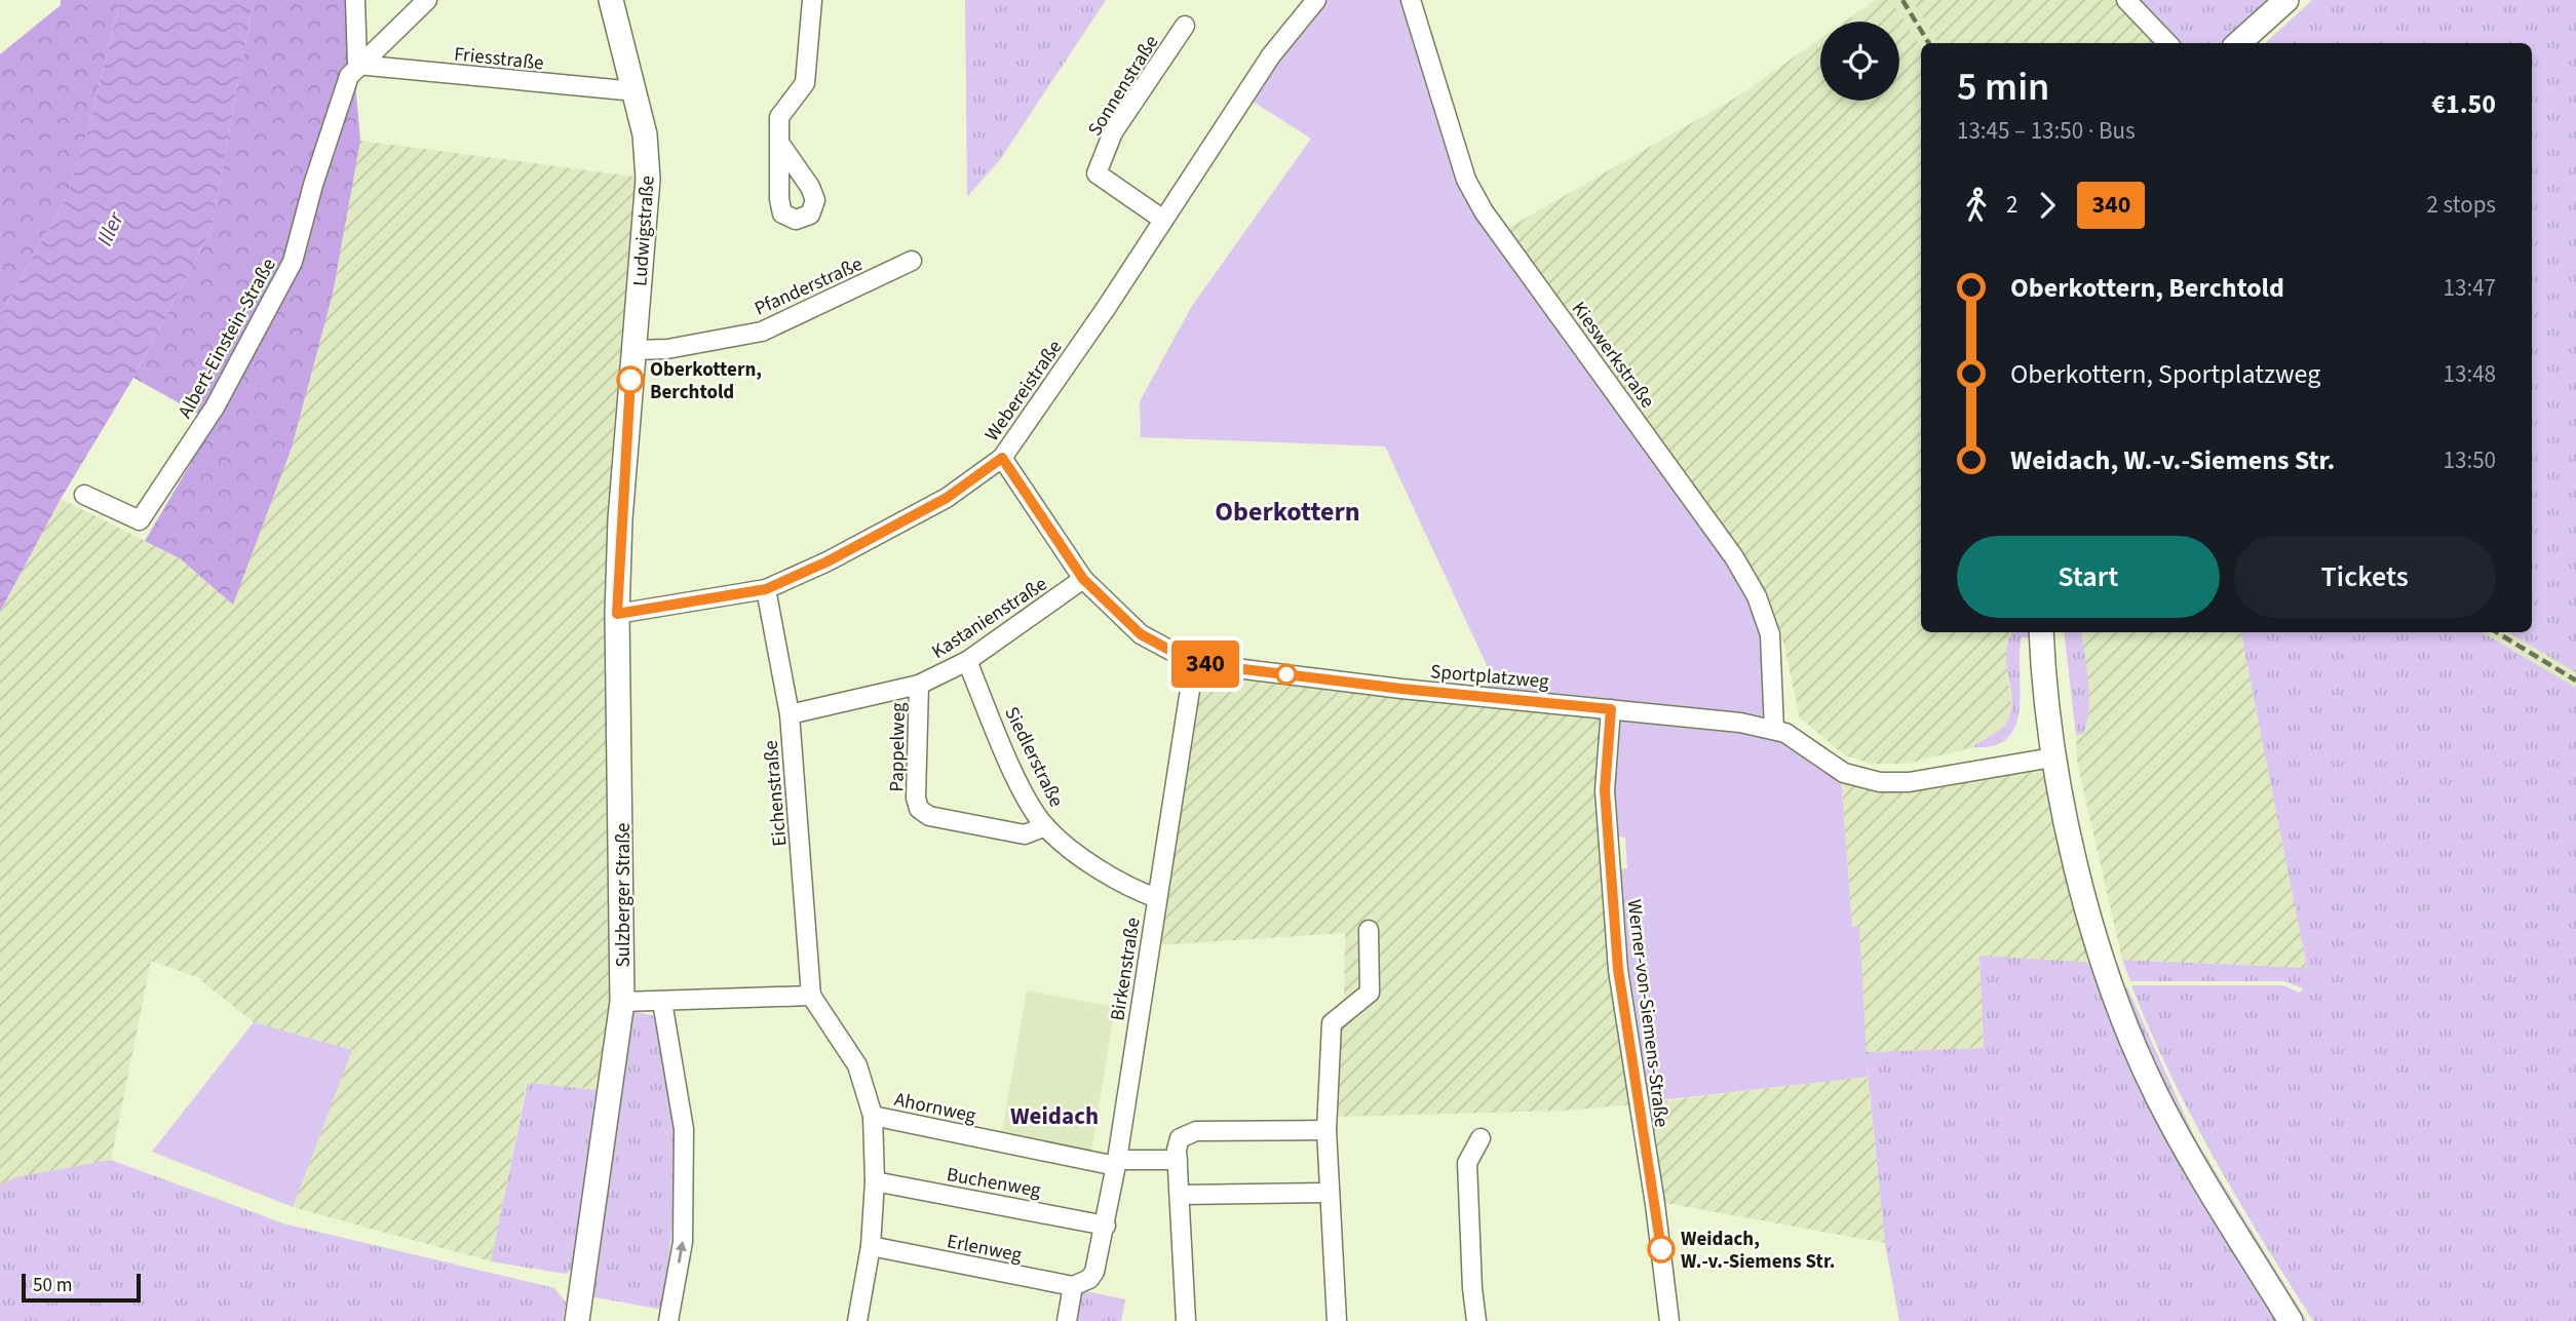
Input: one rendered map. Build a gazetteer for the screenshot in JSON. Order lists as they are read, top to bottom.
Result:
{
  "streets": {
    "street": [
      "Friesstraße",
      "Sonnenstraße",
      "Ludwigstraße",
      "Pfanderstraße",
      "Albert-Einstein-Straße",
      "Kieswerkstraße",
      "Webereistraße",
      "Kastanienstraße",
      "Sportplatzweg",
      "Pappelweg",
      "Siedlerstraße",
      "Eichenstraße",
      "Sulzberger Straße",
      "Birkenstraße",
      "Werner-von-Siemens-Straße",
      "Ahornweg",
      "Buchenweg",
      "Erlenweg"
    ]
  },
  "crossings": [
    ["Friesstraße", "Ludwigstraße"],
    ["Friesstraße", "Albert-Einstein-Straße"],
    ["Sonnenstraße", "Webereistraße"],
    ["Ludwigstraße", "Pfanderstraße"],
    ["Ludwigstraße", "Sulzberger Straße"],
    ["Kieswerkstraße", "Sportplatzweg"],
    ["Webereistraße", "Sportplatzweg"],
    ["Webereistraße", "Eichenstraße"],
    ["Webereistraße", "Sulzberger Straße"],
    ["Kastanienstraße", "Sportplatzweg"],
    ["Kastanienstraße", "Pappelweg"],
    ["Kastanienstraße", "Siedlerstraße"],
    ["Kastanienstraße", "Eichenstraße"],
    ["Sportplatzweg", "Birkenstraße"],
    ["Sportplatzweg", "Werner-von-Siemens-Straße"],
    ["Pappelweg", "Siedlerstraße"],
    ["Siedlerstraße", "Birkenstraße"],
    ["Eichenstraße", "Ahornweg"],
    ["Eichenstraße", "Buchenweg"],
    ["Eichenstraße", "Erlenweg"],
    ["Birkenstraße", "Ahornweg"],
    ["Birkenstraße", "Buchenweg"],
    ["Birkenstraße", "Erlenweg"]
  ],
  "districts": ["Oberkottern", "Weidach"],
  "water": ["Iller"],
  "places": ["Oberkottern, Berchtold", "Weidach, W.-v.-Siemens Str."],
  "lines": ["bus line 340"],
  "scale_bar": "50 m",
  "page": {
    "on_map": "340",
    "heading": ["5 min", "13:45 – 13:50 · Bus", "€1.50"],
    "legs": ["2", "340", "2 stops"],
    "list": [
      {
        "name": "Oberkottern, Berchtold",
        "value": "13:47"
      },
      {
        "name": "Oberkottern, Sportplatzweg",
        "value": "13:48"
      },
      {
        "name": "Weidach, W.-v.-Siemens Str.",
        "value": "13:50"
      }
    ],
    "buttons": ["Start", "Tickets"],
    "scale": "50 m"
  }
}
